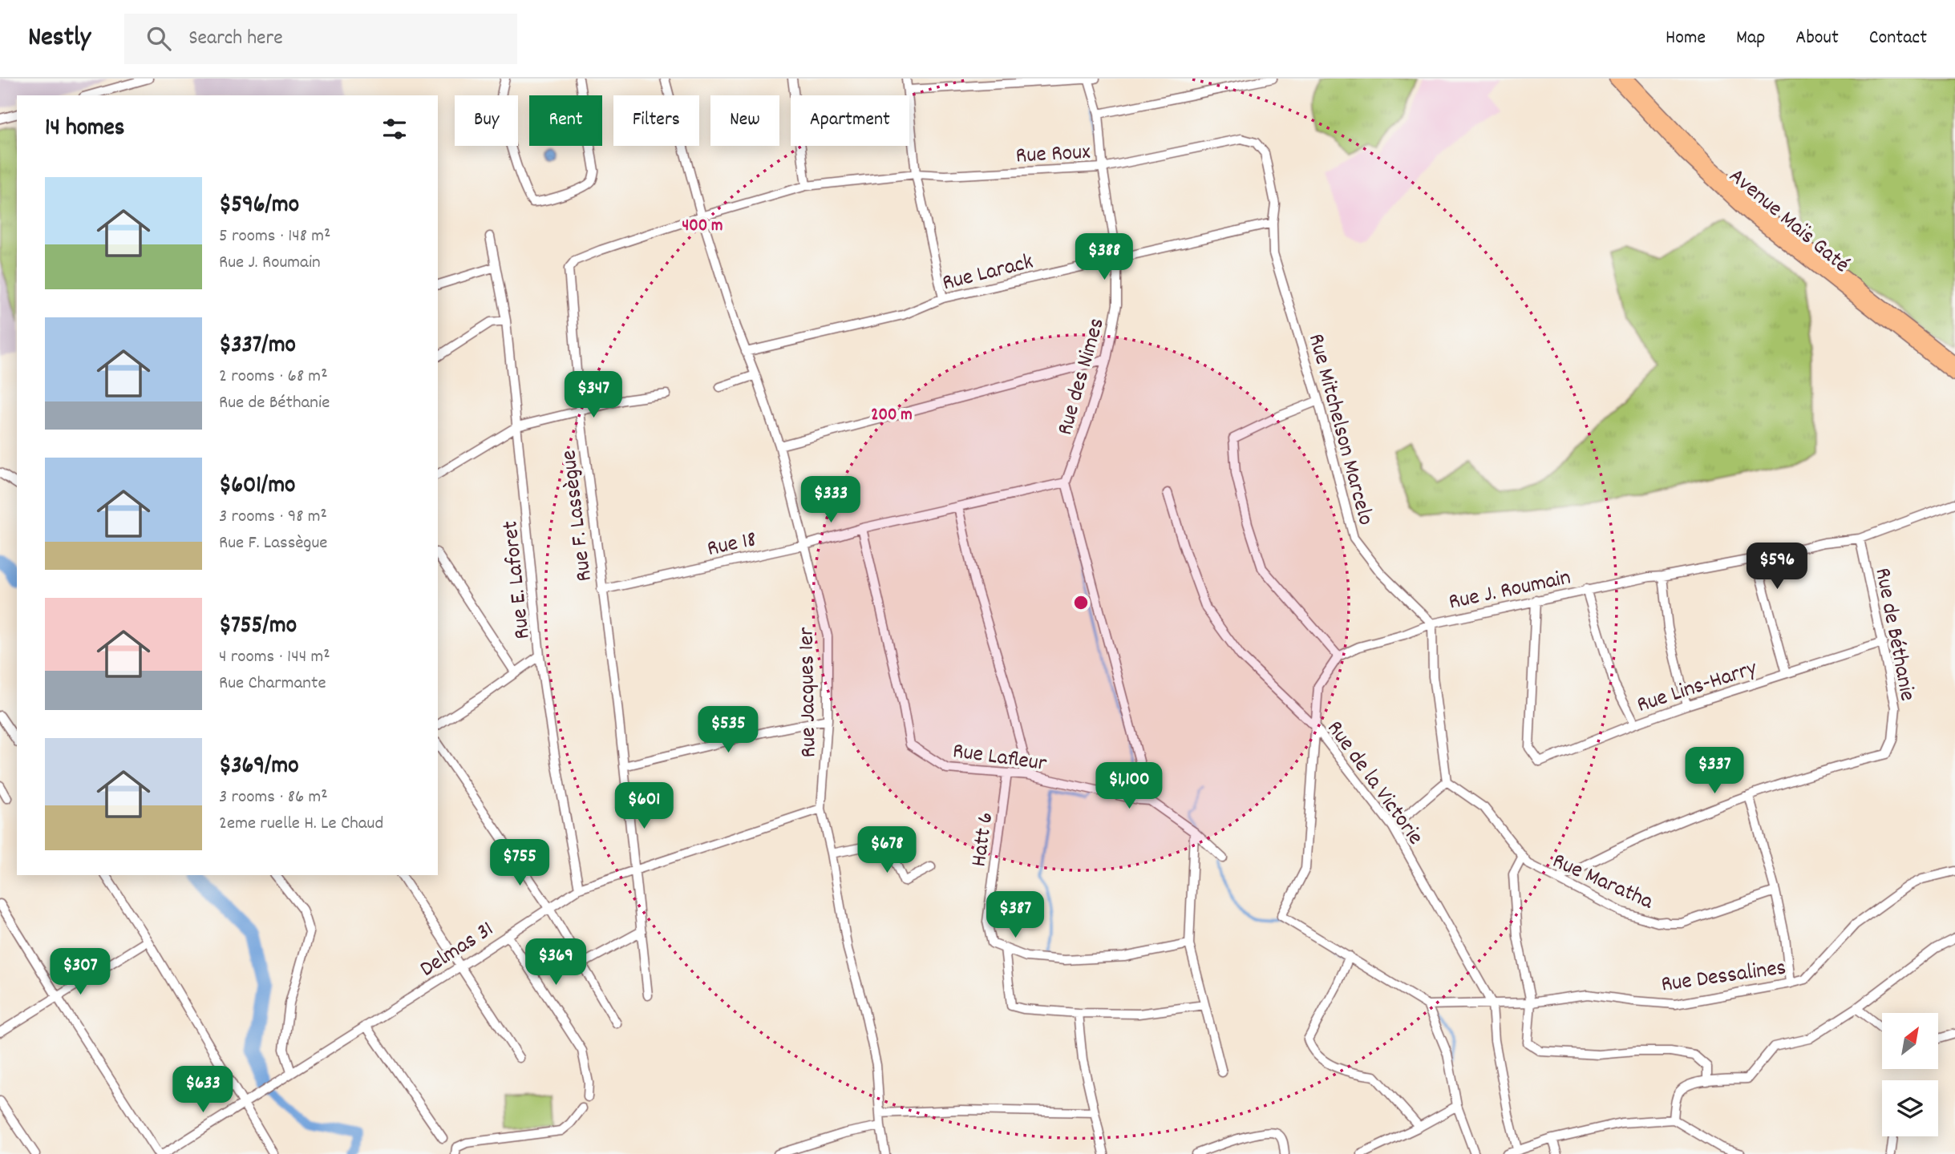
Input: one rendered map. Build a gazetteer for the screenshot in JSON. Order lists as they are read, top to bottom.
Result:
{
  "streets": {
    "main road": ["Avenue Maïs Gaté"],
    "street": [
      "Rue Roux",
      "Rue Larack",
      "Rue des Nimes",
      "Rue Mitchelson Marcelo",
      "Rue F. Lassègue",
      "Rue 18",
      "Rue E. Laforet",
      "Rue J. Roumain",
      "Rue de Béthanie",
      "Rue Lins-Harry",
      "Rue Jacques 1er",
      "Rue Lafleur",
      "Rue de la Victorie",
      "Hatt 6",
      "Rue Maratha",
      "Delmas 31",
      "Rue Dessalines"
    ]
  },
  "crossings": [
    ["Rue Roux", "Rue Larack"],
    ["Rue Roux", "Rue des Nimes"],
    ["Rue Roux", "Rue Mitchelson Marcelo"],
    ["Rue Roux", "Rue F. Lassègue"],
    ["Rue Roux", "Rue Jacques 1er"],
    ["Rue Larack", "Rue des Nimes"],
    ["Rue Larack", "Rue Mitchelson Marcelo"],
    ["Rue Larack", "Rue Jacques 1er"],
    ["Rue des Nimes", "Rue 18"],
    ["Rue Mitchelson Marcelo", "Rue J. Roumain"],
    ["Rue F. Lassègue", "Rue 18"],
    ["Rue F. Lassègue", "Rue Jacques 1er"],
    ["Rue F. Lassègue", "Delmas 31"],
    ["Rue 18", "Rue Jacques 1er"],
    ["Rue 18", "Rue Lafleur"],
    ["Rue E. Laforet", "Delmas 31"],
    ["Rue J. Roumain", "Rue de Béthanie"],
    ["Rue J. Roumain", "Rue Lins-Harry"],
    ["Rue de Béthanie", "Rue Lins-Harry"],
    ["Rue de Béthanie", "Rue Maratha"],
    ["Rue Jacques 1er", "Delmas 31"],
    ["Rue Lafleur", "Hatt 6"],
    ["Rue de la Victorie", "Rue Dessalines"]
  ],
  "north": "top right",
  "page": {
    "header": "Nestly",
    "search": "Search here",
    "nav": [
      "Home",
      "Map",
      "About",
      "Contact"
    ],
    "chip": [
      "Buy",
      "Rent",
      "Filters",
      "New",
      "Apartment"
    ],
    "heading": "14 homes",
    "list": [
      {
        "name": "$596/mo",
        "note": "5 rooms · 148 m² · Rue J. Roumain"
      },
      {
        "name": "$337/mo",
        "note": "2 rooms · 68 m² · Rue de Béthanie"
      },
      {
        "name": "$601/mo",
        "note": "3 rooms · 98 m² · Rue F. Lassègue"
      },
      {
        "name": "$755/mo",
        "note": "4 rooms · 144 m² · Rue Charmante"
      },
      {
        "name": "$369/mo",
        "note": "3 rooms · 86 m² · 2eme ruelle H. Le Chaud"
      }
    ],
    "price": [
      "$388",
      "$347",
      "$333",
      "$596",
      "$535",
      "$337",
      "$1,100",
      "$601",
      "$678",
      "$755",
      "$387",
      "$369",
      "$307",
      "$633"
    ]
  },
  "rings": ["400 m", "200 m"]
}
